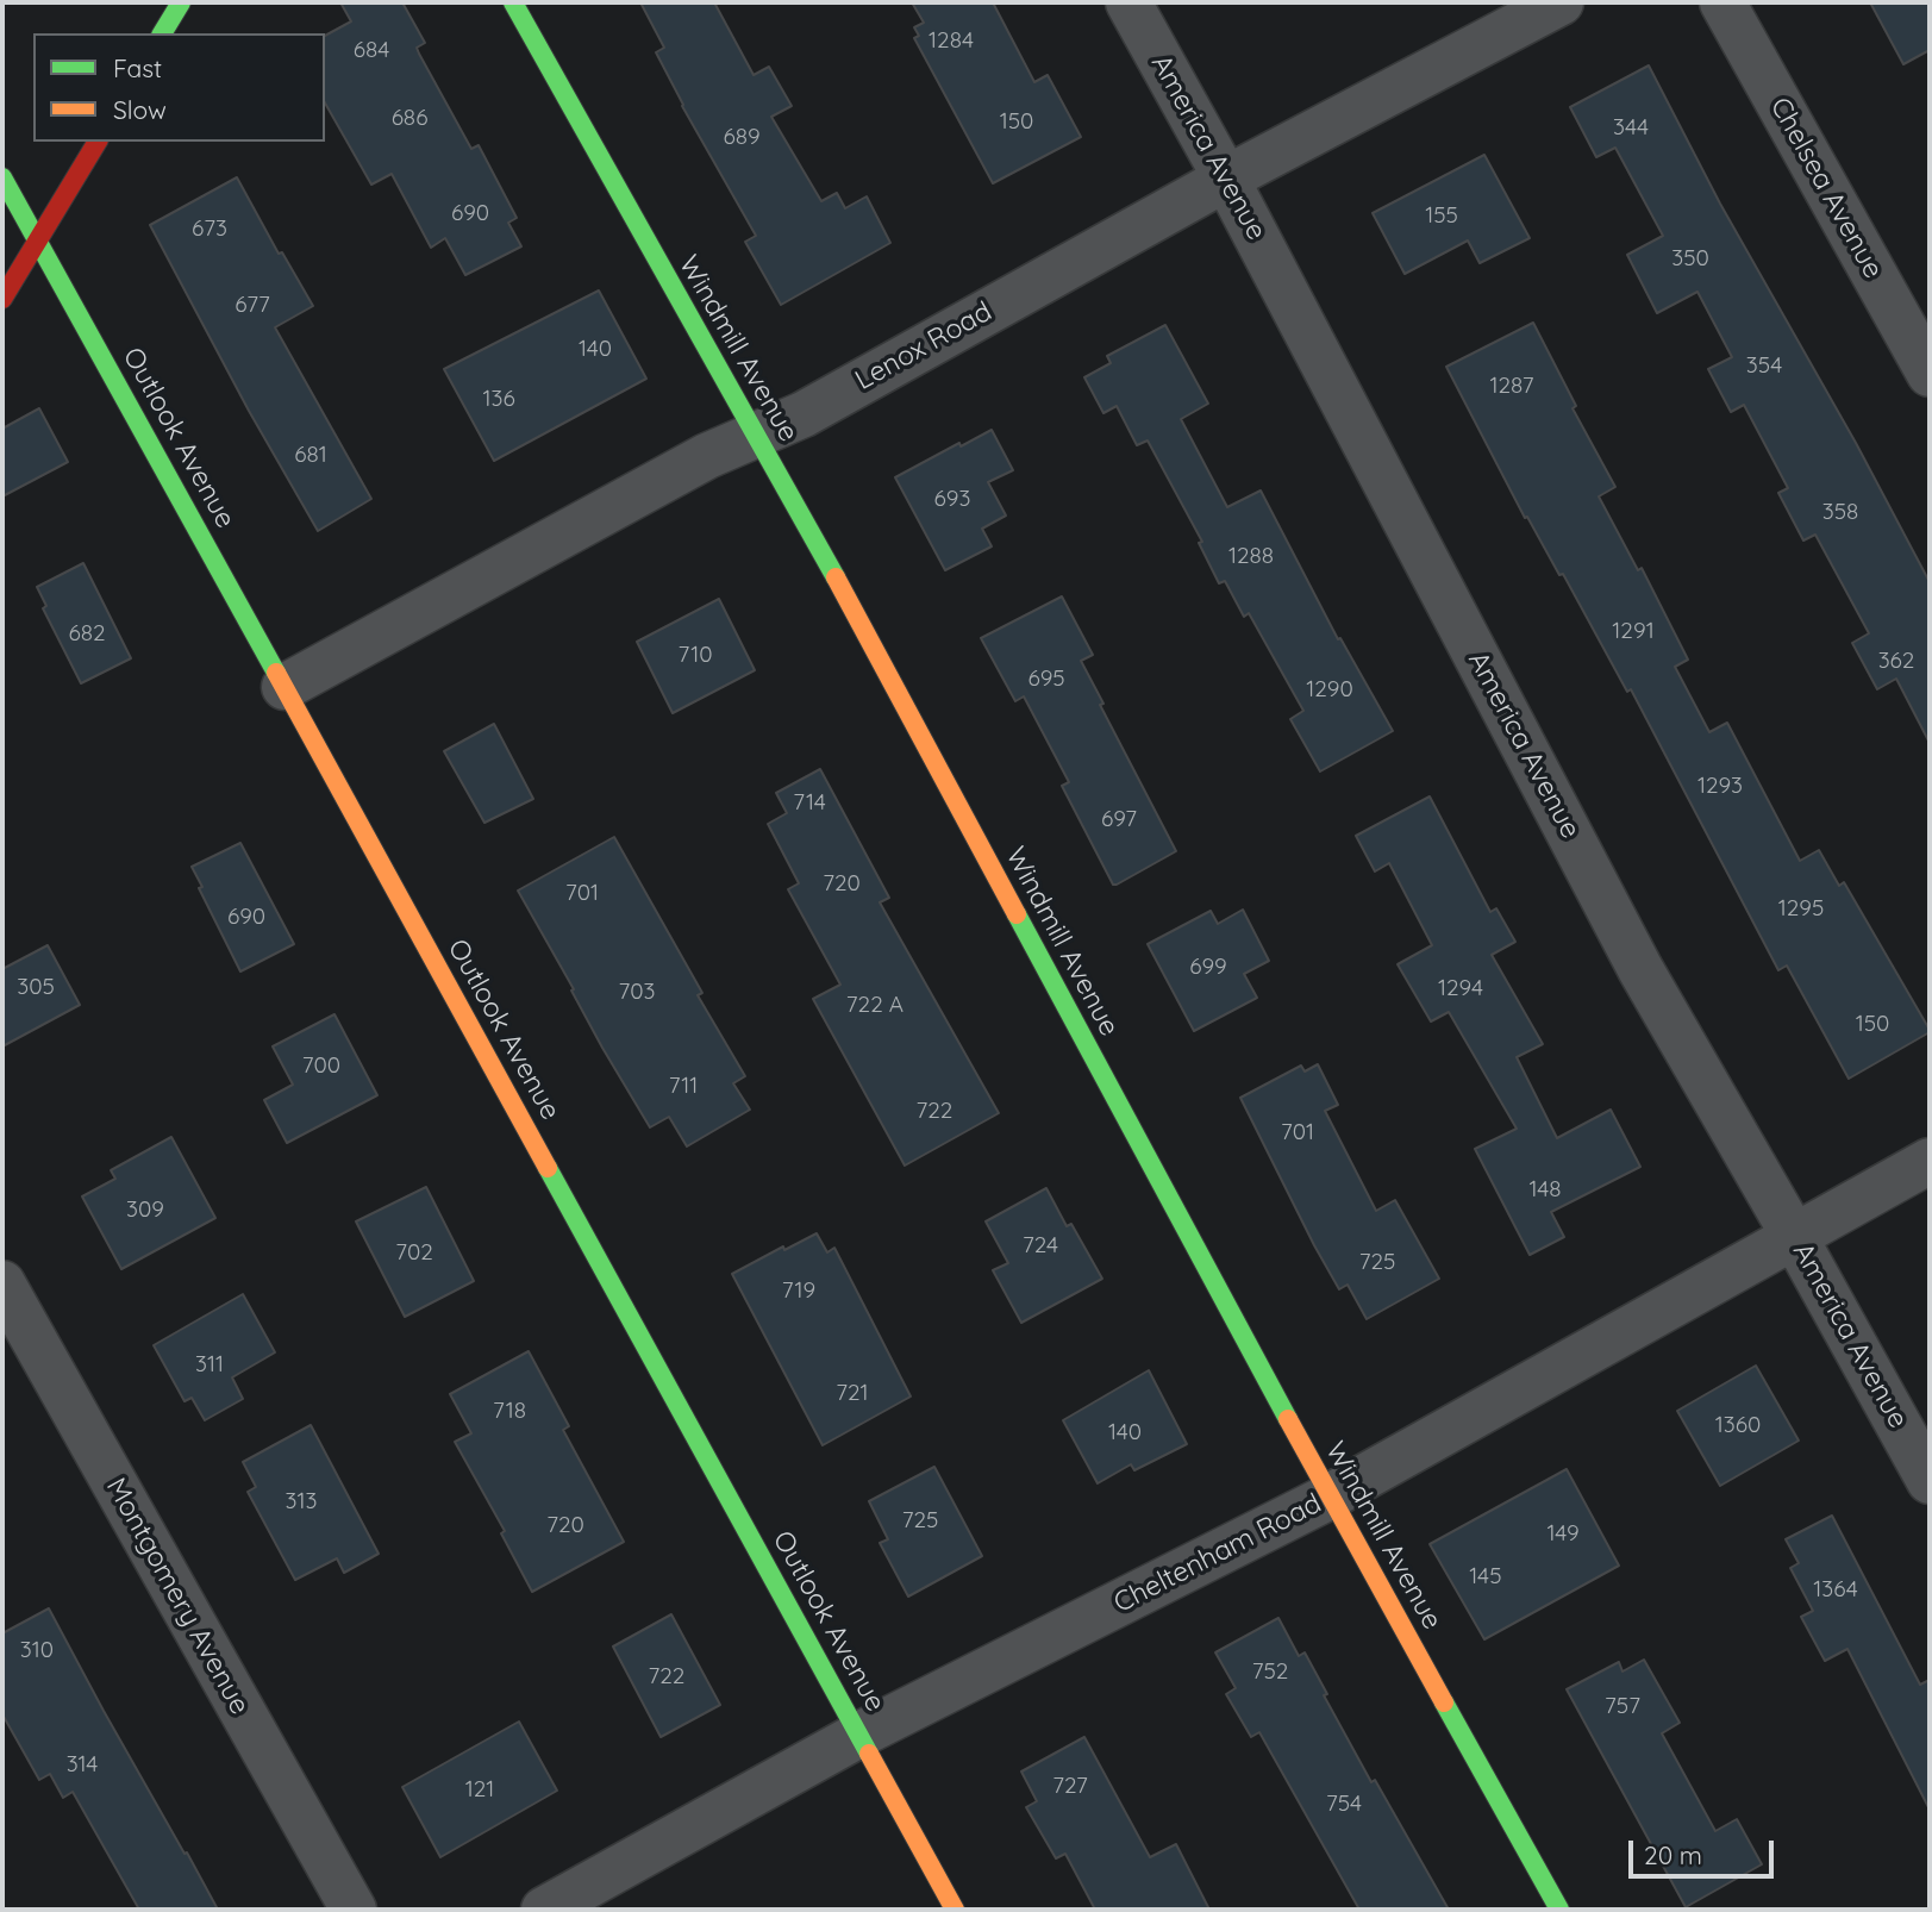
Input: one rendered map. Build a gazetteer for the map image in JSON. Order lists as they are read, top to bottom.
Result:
{
  "streets": {
    "street": [
      "America Avenue",
      "Chelsea Avenue",
      "Lenox Road",
      "Windmill Avenue",
      "Outlook Avenue",
      "Cheltenham Road",
      "Montgomery Avenue"
    ]
  },
  "crossings": [
    ["America Avenue", "Lenox Road"],
    ["America Avenue", "Cheltenham Road"],
    ["Lenox Road", "Windmill Avenue"],
    ["Lenox Road", "Outlook Avenue"],
    ["Windmill Avenue", "Cheltenham Road"],
    ["Outlook Avenue", "Cheltenham Road"]
  ],
  "house_numbers": [
    "1284",
    "684",
    "686",
    "150",
    "344",
    "689",
    "690",
    "155",
    "673",
    "350",
    "677",
    "140",
    "354",
    "1287",
    "136",
    "681",
    "693",
    "358",
    "1288",
    "1291",
    "682",
    "710",
    "362",
    "695",
    "1290",
    "1293",
    "714",
    "697",
    "720",
    "701",
    "1295",
    "690",
    "699",
    "305",
    "1294",
    "703",
    "722 A",
    "150",
    "700",
    "711",
    "722",
    "701",
    "148",
    "309",
    "724",
    "702",
    "725",
    "719",
    "311",
    "721",
    "718",
    "1360",
    "140",
    "313",
    "725",
    "720",
    "149",
    "145",
    "1364",
    "310",
    "752",
    "722",
    "757",
    "314",
    "727",
    "121",
    "754"
  ],
  "legend": ["Fast", "Slow"],
  "scale_bar": "20 m"
}
